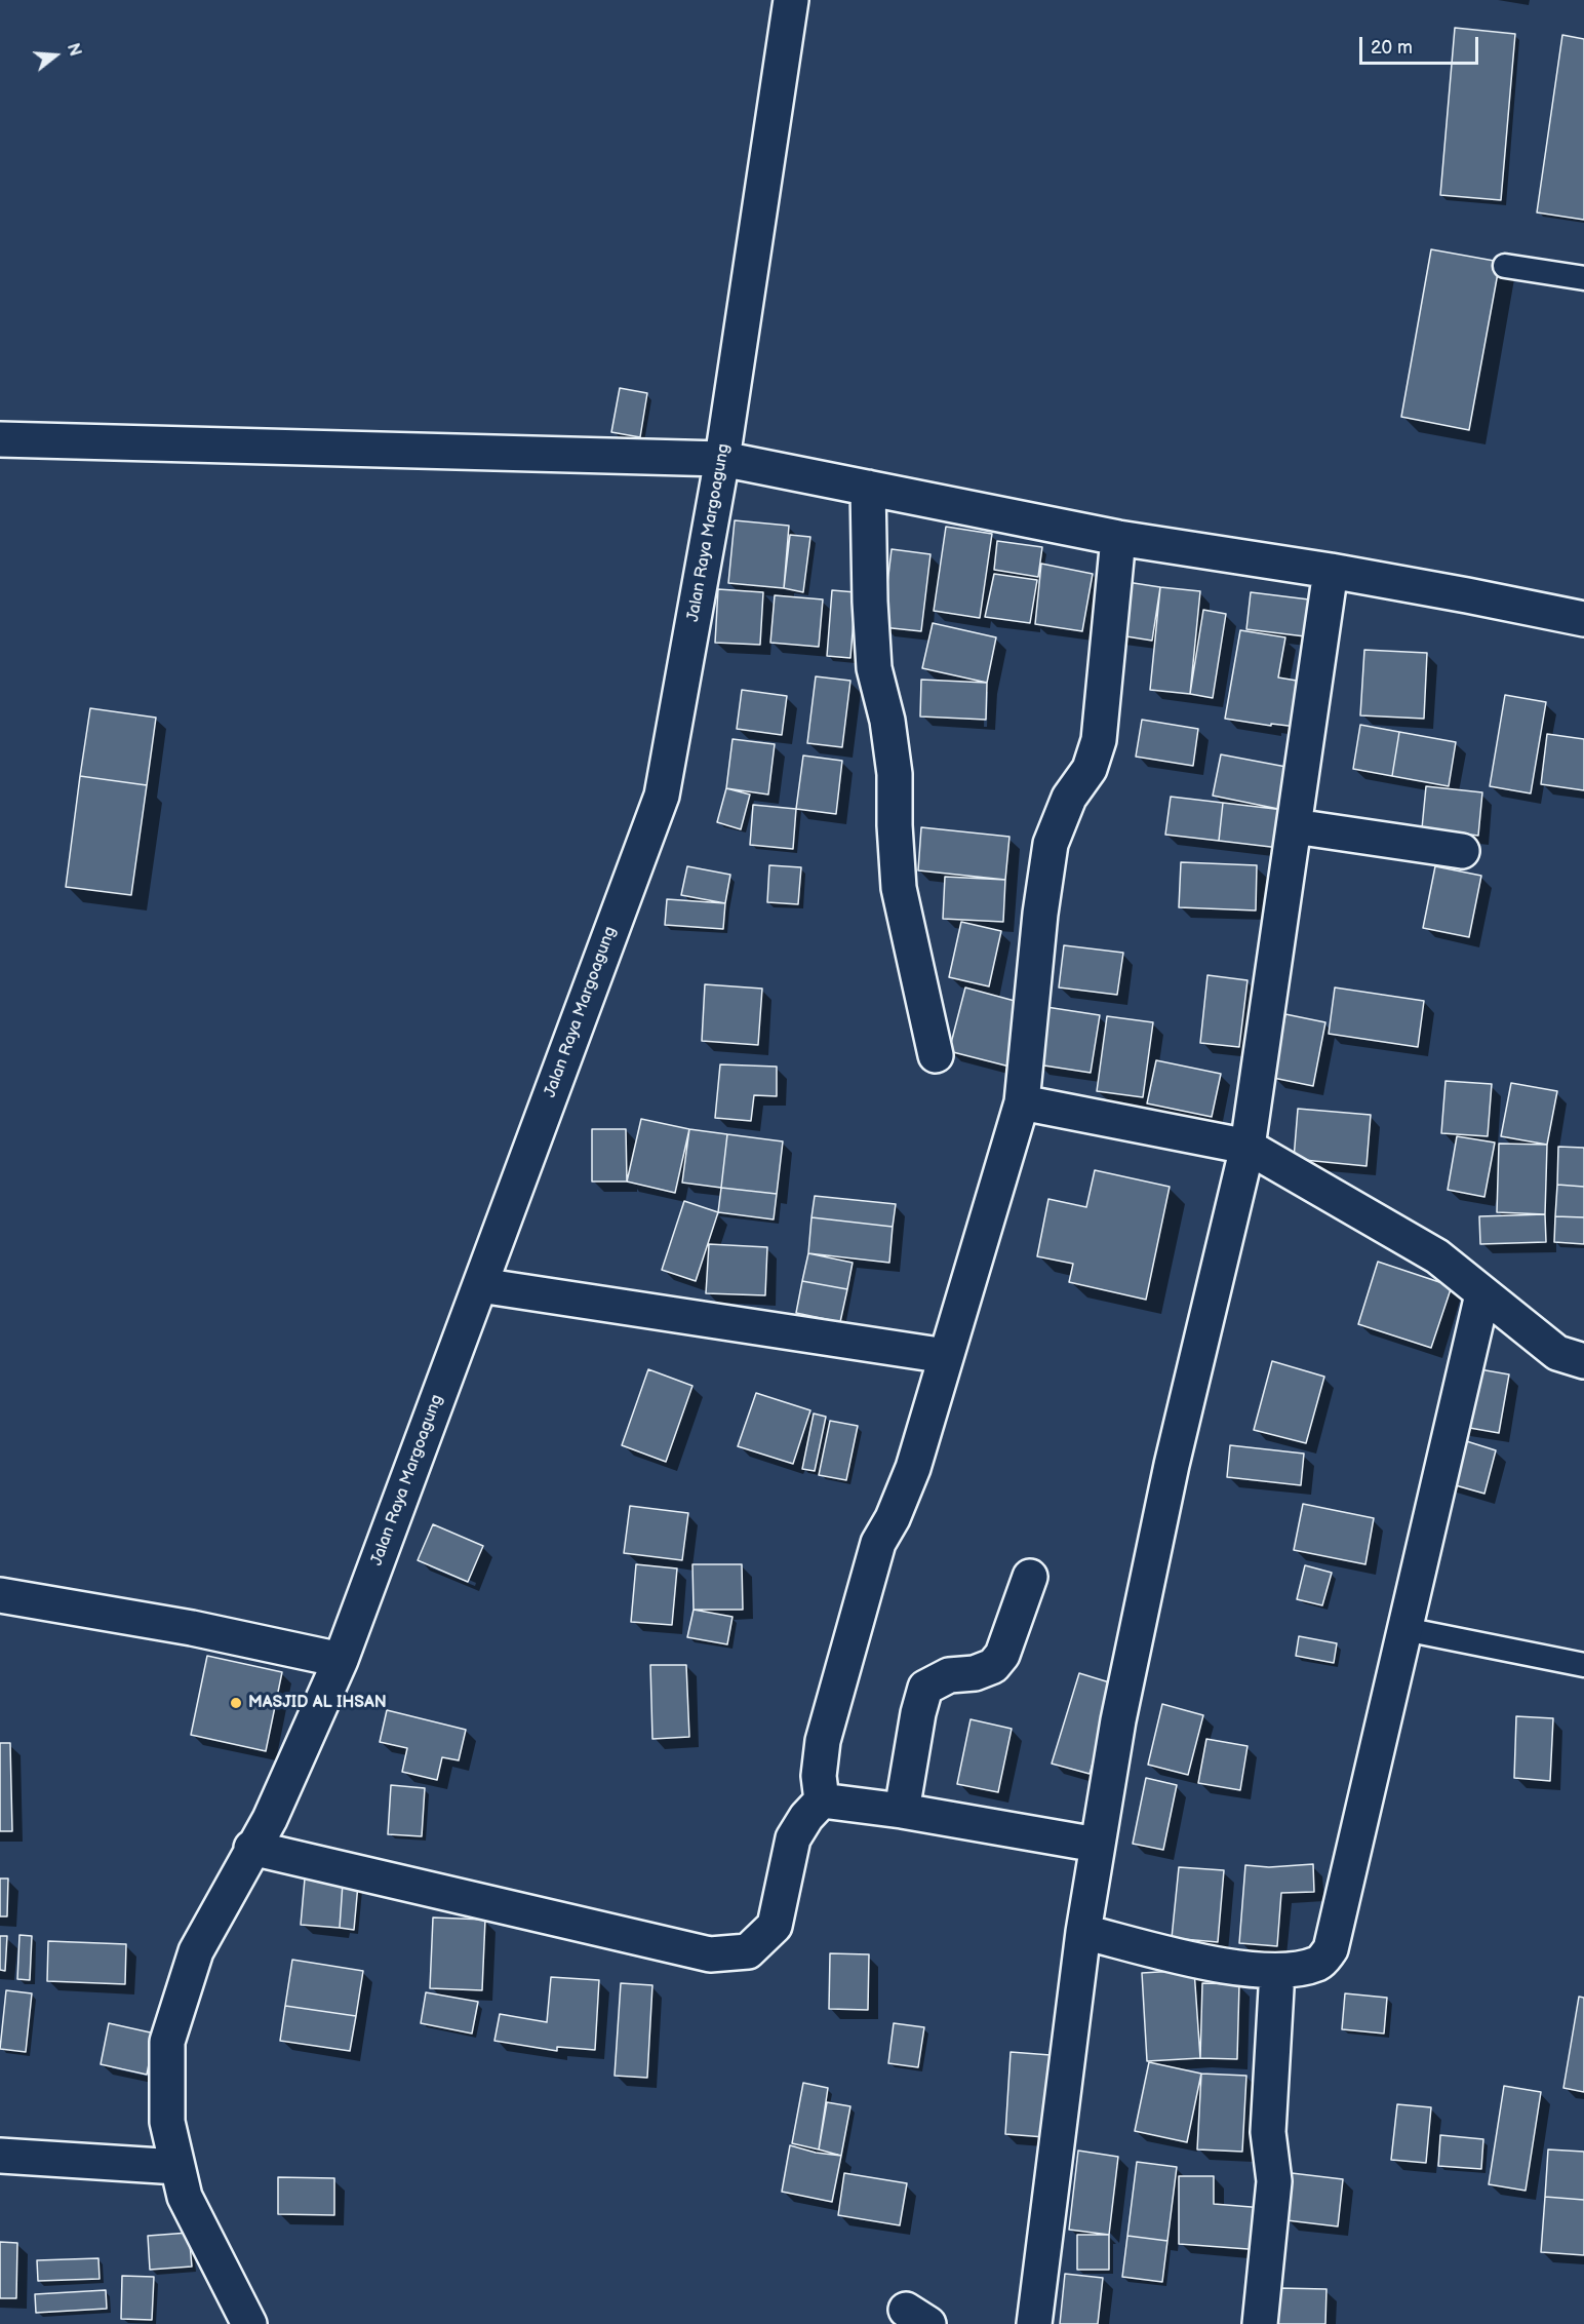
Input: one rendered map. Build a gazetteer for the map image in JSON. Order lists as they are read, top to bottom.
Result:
{
  "streets": {
    "street": ["Jalan Raya Margoagung"]
  },
  "places": ["MASJID AL IHSAN"],
  "scale_bar": "20 m",
  "north": "right"
}
